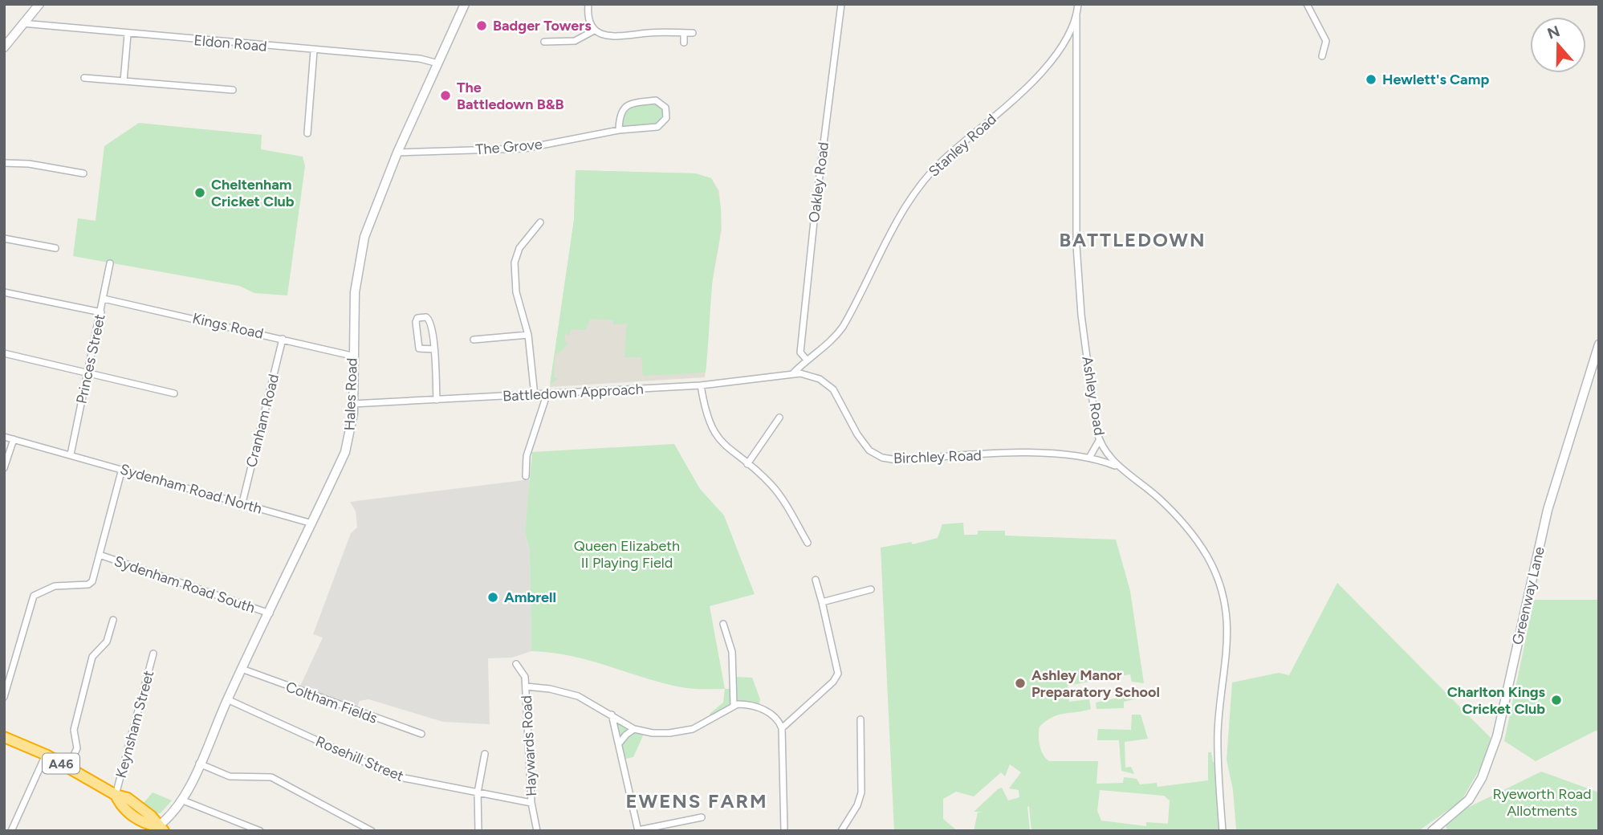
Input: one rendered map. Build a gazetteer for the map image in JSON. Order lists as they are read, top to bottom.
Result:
{
  "streets": {
    "highway": ["A46"],
    "main road": ["Hales Road", "Greenway Lane"],
    "street": [
      "Eldon Road",
      "Stanley Road",
      "The Grove",
      "Oakley Road",
      "Kings Road",
      "Princes Street",
      "Battledown Approach",
      "Ashley Road",
      "Cranham Road",
      "Birchley Road",
      "Sydenham Road North",
      "Sydenham Road South",
      "Coltham Fields",
      "Keynsham Street",
      "Haywards Road",
      "Rosehill Street"
    ]
  },
  "crossings": [
    ["Eldon Road", "Hales Road"],
    ["Stanley Road", "Oakley Road"],
    ["Stanley Road", "Battledown Approach"],
    ["Stanley Road", "Ashley Road"],
    ["Stanley Road", "Birchley Road"],
    ["The Grove", "Hales Road"],
    ["Kings Road", "Princes Street"],
    ["Kings Road", "Hales Road"],
    ["Kings Road", "Cranham Road"],
    ["Princes Street", "Sydenham Road North"],
    ["Battledown Approach", "Hales Road"],
    ["Battledown Approach", "Birchley Road"],
    ["Hales Road", "Sydenham Road North"],
    ["Hales Road", "Sydenham Road South"],
    ["Hales Road", "Coltham Fields"],
    ["Hales Road", "Rosehill Street"],
    ["Hales Road", "A46"],
    ["Ashley Road", "Birchley Road"],
    ["Cranham Road", "Sydenham Road North"],
    ["Keynsham Street", "A46"],
    ["Haywards Road", "Rosehill Street"]
  ],
  "districts": ["BATTLEDOWN", "EWENS FARM"],
  "parks": ["Queen Elizabeth II Playing Field", "Ryeworth Road Allotments"],
  "places": [
    "Badger Towers",
    "Hewlett's Camp",
    "The Battledown B&B",
    "Cheltenham Cricket Club",
    "Ambrell",
    "Ashley Manor Preparatory School",
    "Charlton Kings Cricket Club"
  ],
  "north": "top"
}
